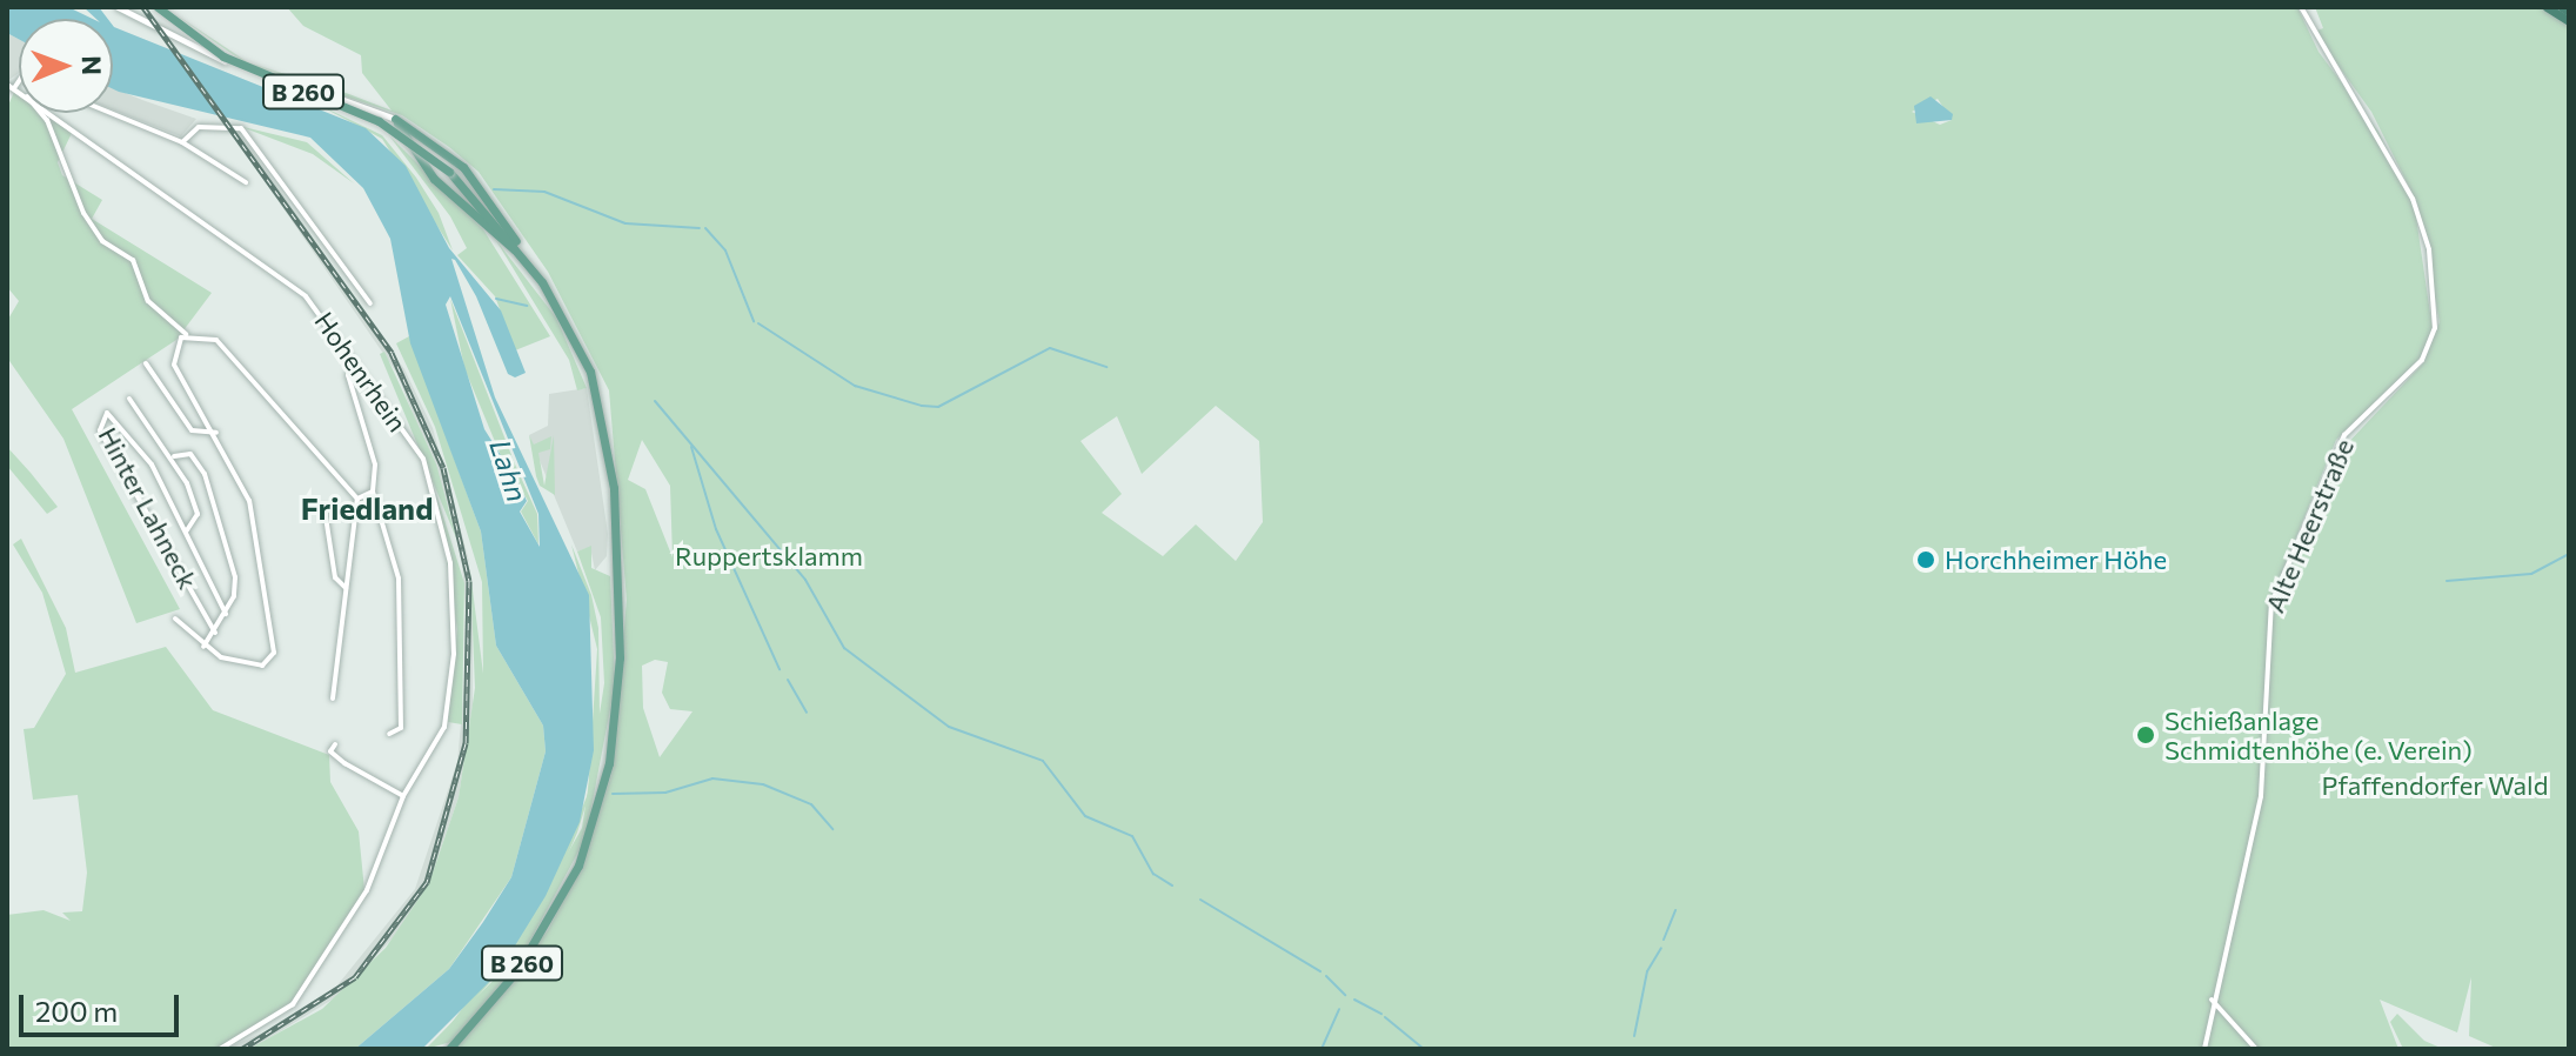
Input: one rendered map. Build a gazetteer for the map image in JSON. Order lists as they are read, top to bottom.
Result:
{
  "streets": {
    "main road": ["B 260"],
    "street": ["Hohenrhein", "Hinter Lahneck", "Alte Heerstraße"]
  },
  "districts": ["Friedland"],
  "water": ["Lahn"],
  "parks": ["Ruppertsklamm", "Pfaffendorfer Wald"],
  "places": ["Horchheimer Höhe", "Schießanlage Schmidtenhöhe (e. Verein)"],
  "scale_bar": "200 m",
  "north": "right"
}
